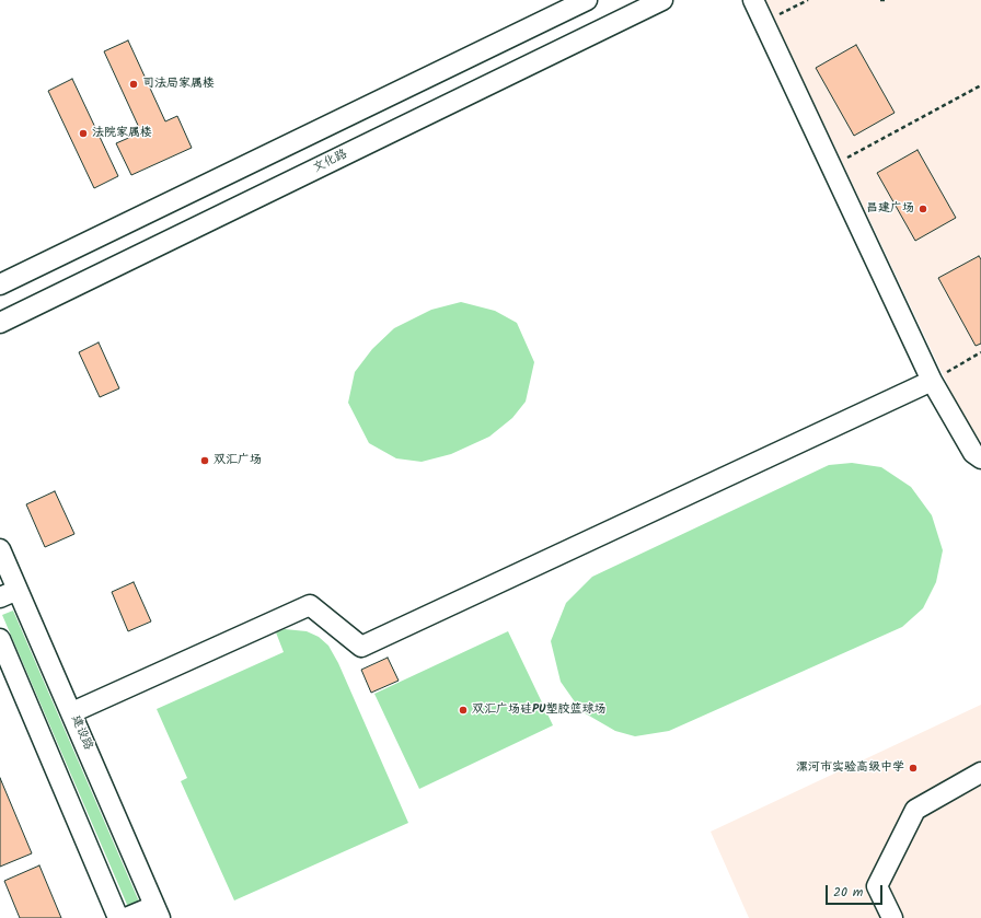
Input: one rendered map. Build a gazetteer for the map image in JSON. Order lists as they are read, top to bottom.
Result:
{
  "streets": {
    "street": ["文化路", "建设路"]
  },
  "places": [
    "司法局家属楼",
    "法院家属楼",
    "昌建广场",
    "双汇广场",
    "双汇广场硅PU塑胶篮球场",
    "漯河市实验高级中学"
  ],
  "scale_bar": "20 m"
}
